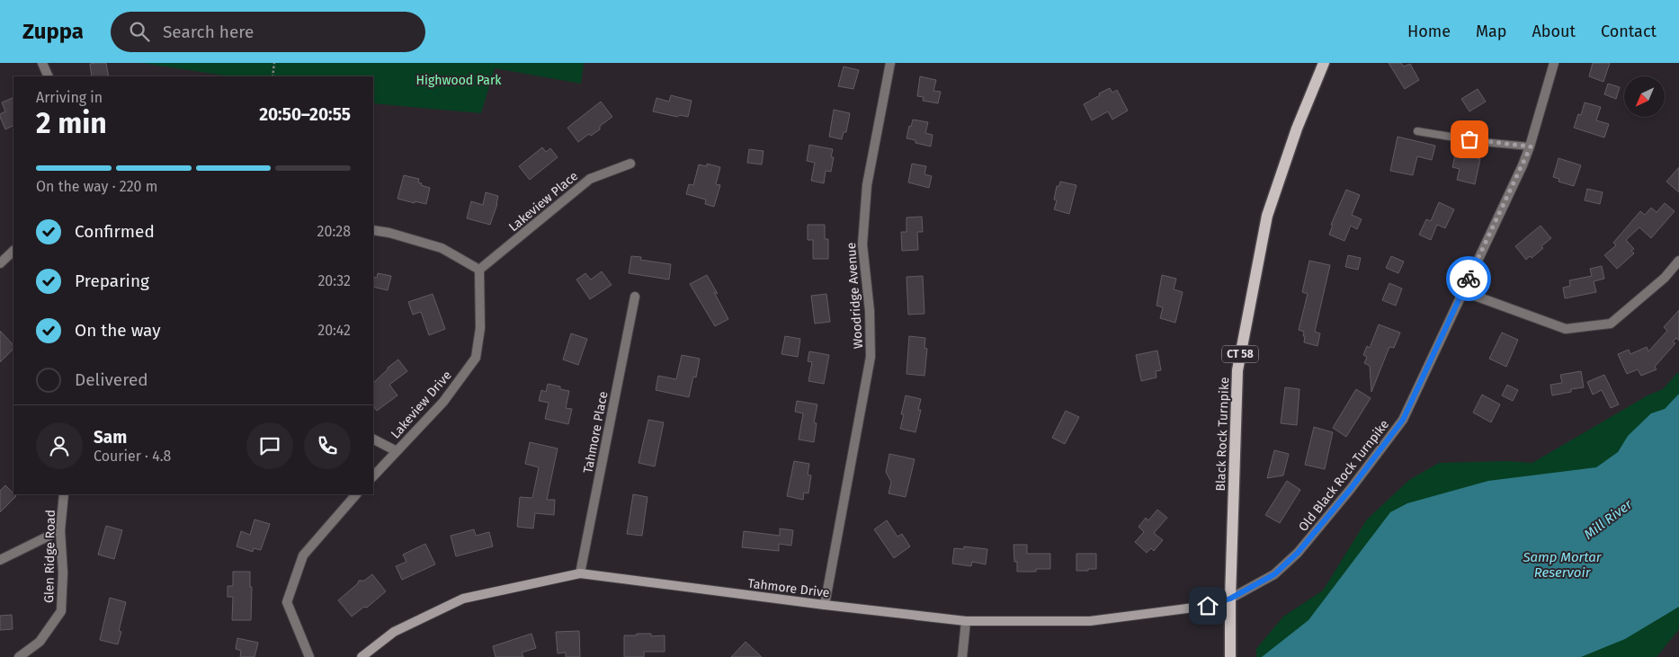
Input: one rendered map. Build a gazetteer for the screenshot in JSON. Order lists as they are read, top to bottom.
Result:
{
  "streets": {
    "main road": ["CT 58", "Black Rock Turnpike"],
    "street": [
      "Lakeview Place",
      "Woodridge Avenue",
      "Lakeview Drive",
      "Tahmore Place",
      "Old Black Rock Turnpike",
      "Glen Ridge Road",
      "Tahmore Drive"
    ]
  },
  "crossings": [
    ["Lakeview Place", "Lakeview Drive"],
    ["Woodridge Avenue", "Tahmore Drive"],
    ["Tahmore Place", "Tahmore Drive"],
    ["Black Rock Turnpike", "Old Black Rock Turnpike"],
    ["Black Rock Turnpike", "Tahmore Drive"],
    ["Old Black Rock Turnpike", "Tahmore Drive"]
  ],
  "water": ["Mill River", "Samp Mortar Reservoir"],
  "parks": ["Highwood Park"],
  "north": "bottom left",
  "page": {
    "header": "Zuppa",
    "search": "Search here",
    "nav": [
      "Home",
      "Map",
      "About",
      "Contact"
    ],
    "heading": ["2 min", "Arriving in", "20:50–20:55"],
    "panel": ["Sam", "Courier · 4.8"],
    "bar": "On the way · 220 m",
    "list": [
      ["Confirmed", "20:28"],
      ["Preparing", "20:32"],
      ["On the way", "20:42"],
      "Delivered"
    ]
  }
}
